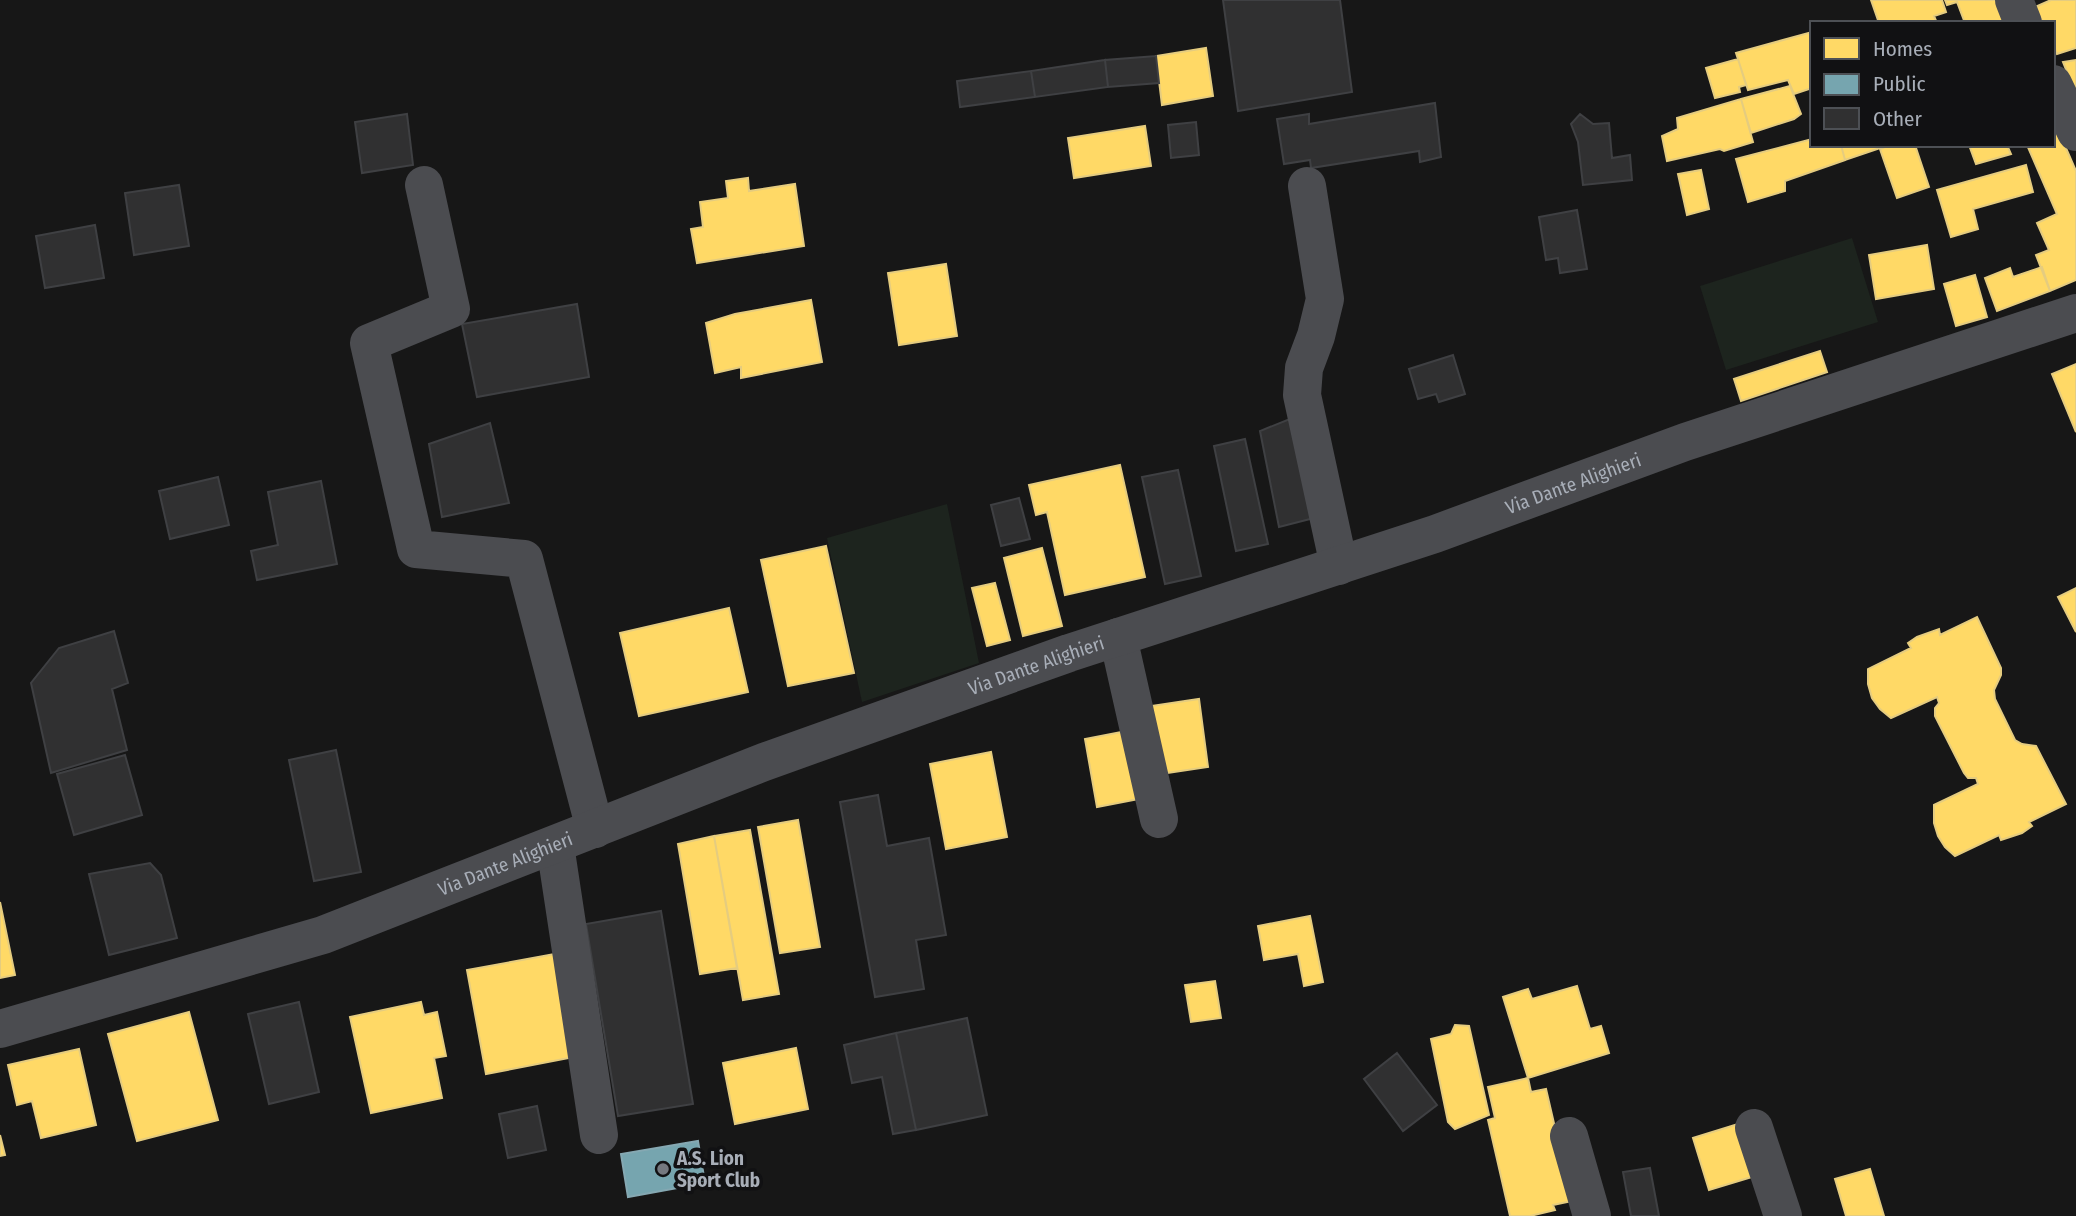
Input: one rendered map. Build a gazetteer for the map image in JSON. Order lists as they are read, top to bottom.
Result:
{
  "streets": {
    "street": ["Via Dante Alighieri"]
  },
  "places": ["A.S. Lion Sport Club"],
  "legend": ["Homes", "Public", "Other"]
}
